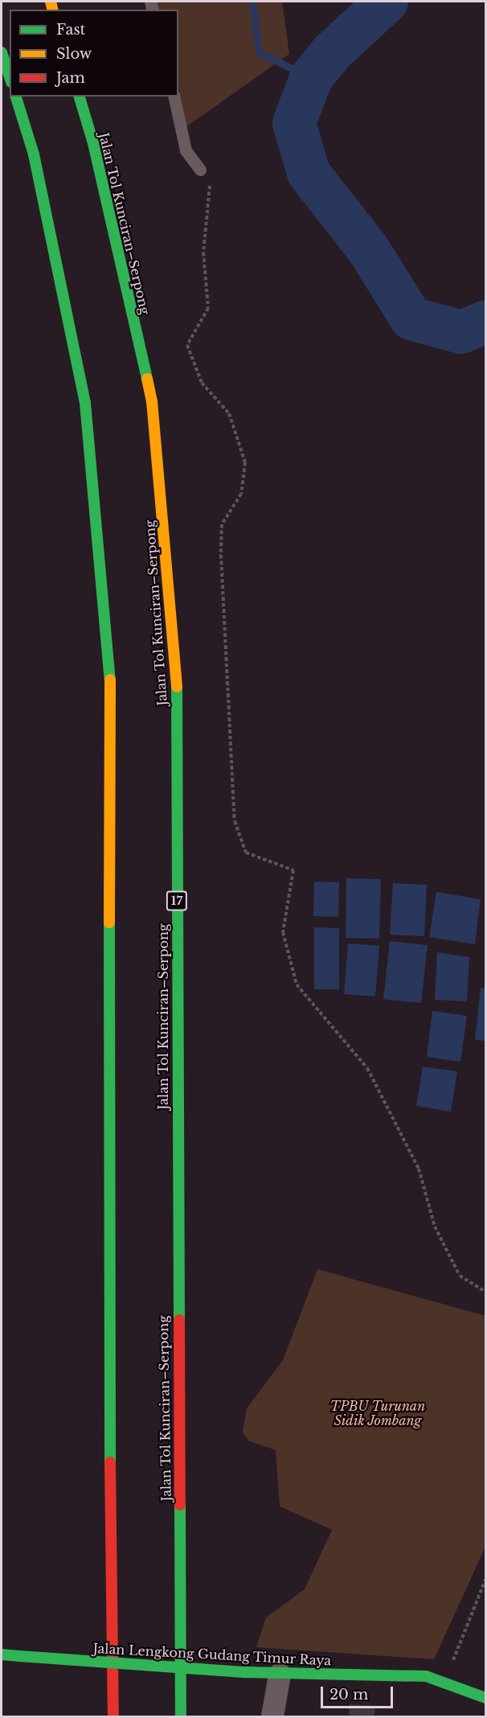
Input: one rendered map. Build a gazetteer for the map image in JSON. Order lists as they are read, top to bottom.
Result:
{
  "streets": {
    "main road": ["Jalan Tol Kunciran–Serpong", "17", "Jalan Lengkong Gudang Timur Raya"]
  },
  "parks": ["TPBU Turunan Sidik Jombang"],
  "legend": ["Fast", "Slow", "Jam"],
  "scale_bar": "20 m"
}
